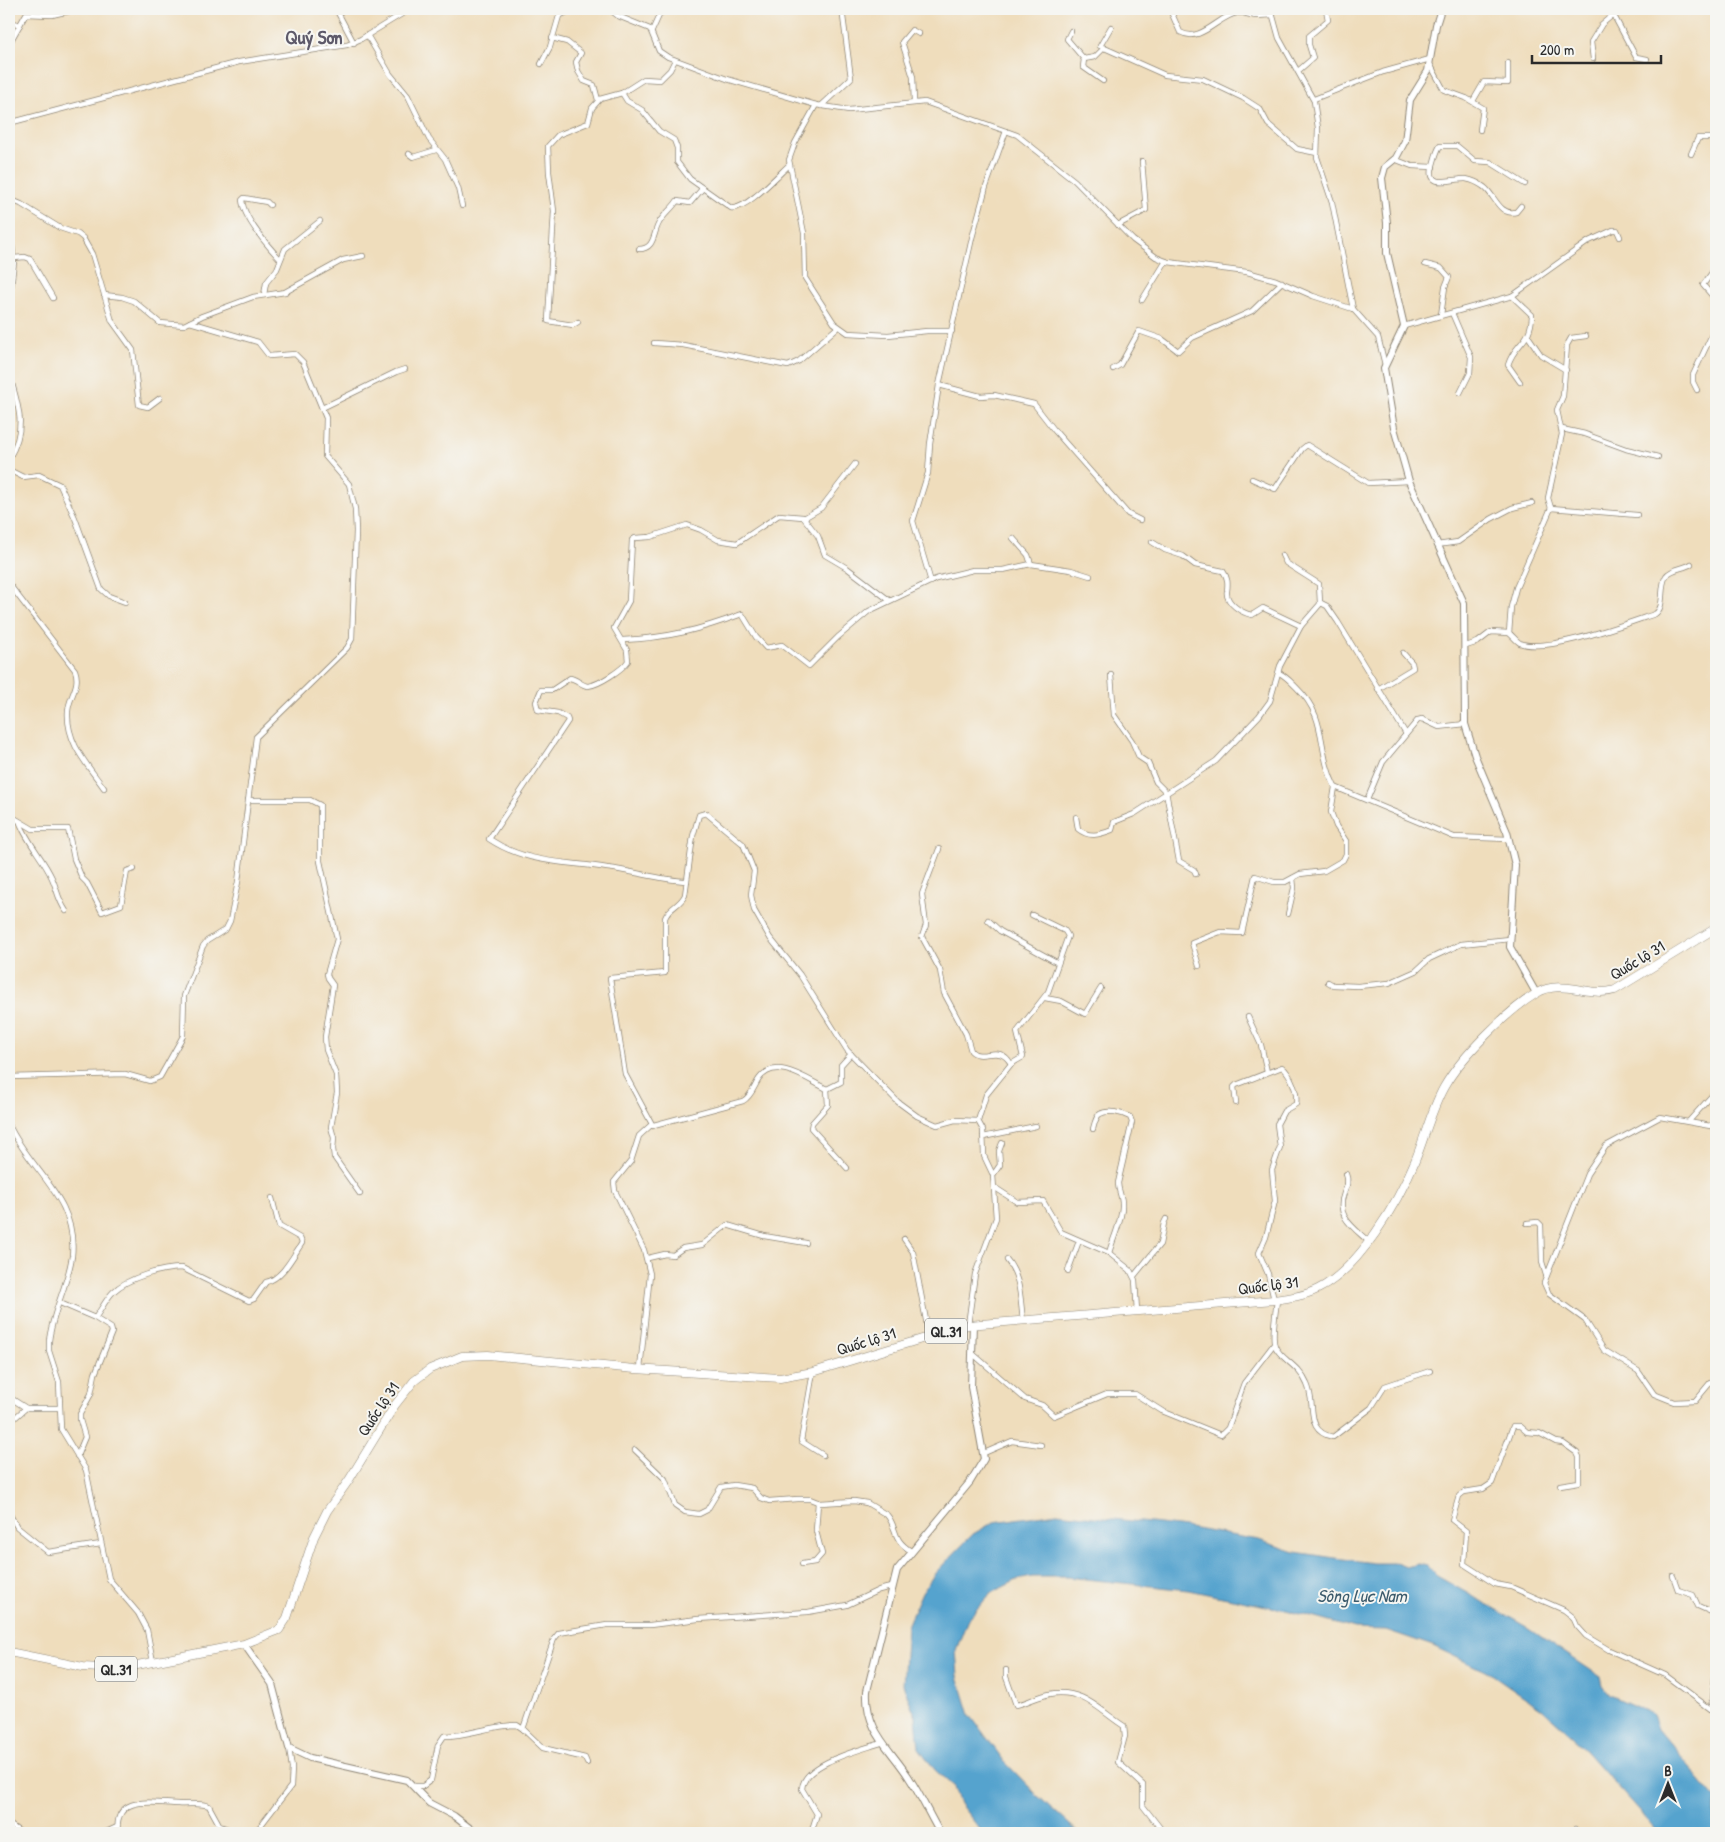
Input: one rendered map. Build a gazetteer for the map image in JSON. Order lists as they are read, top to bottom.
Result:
{
  "streets": {
    "highway": ["Quốc lộ 31", "QL.31"]
  },
  "districts": ["Quý Sơn"],
  "water": ["Sông Lục Nam"],
  "scale_bar": "200 m",
  "north": "top"
}
